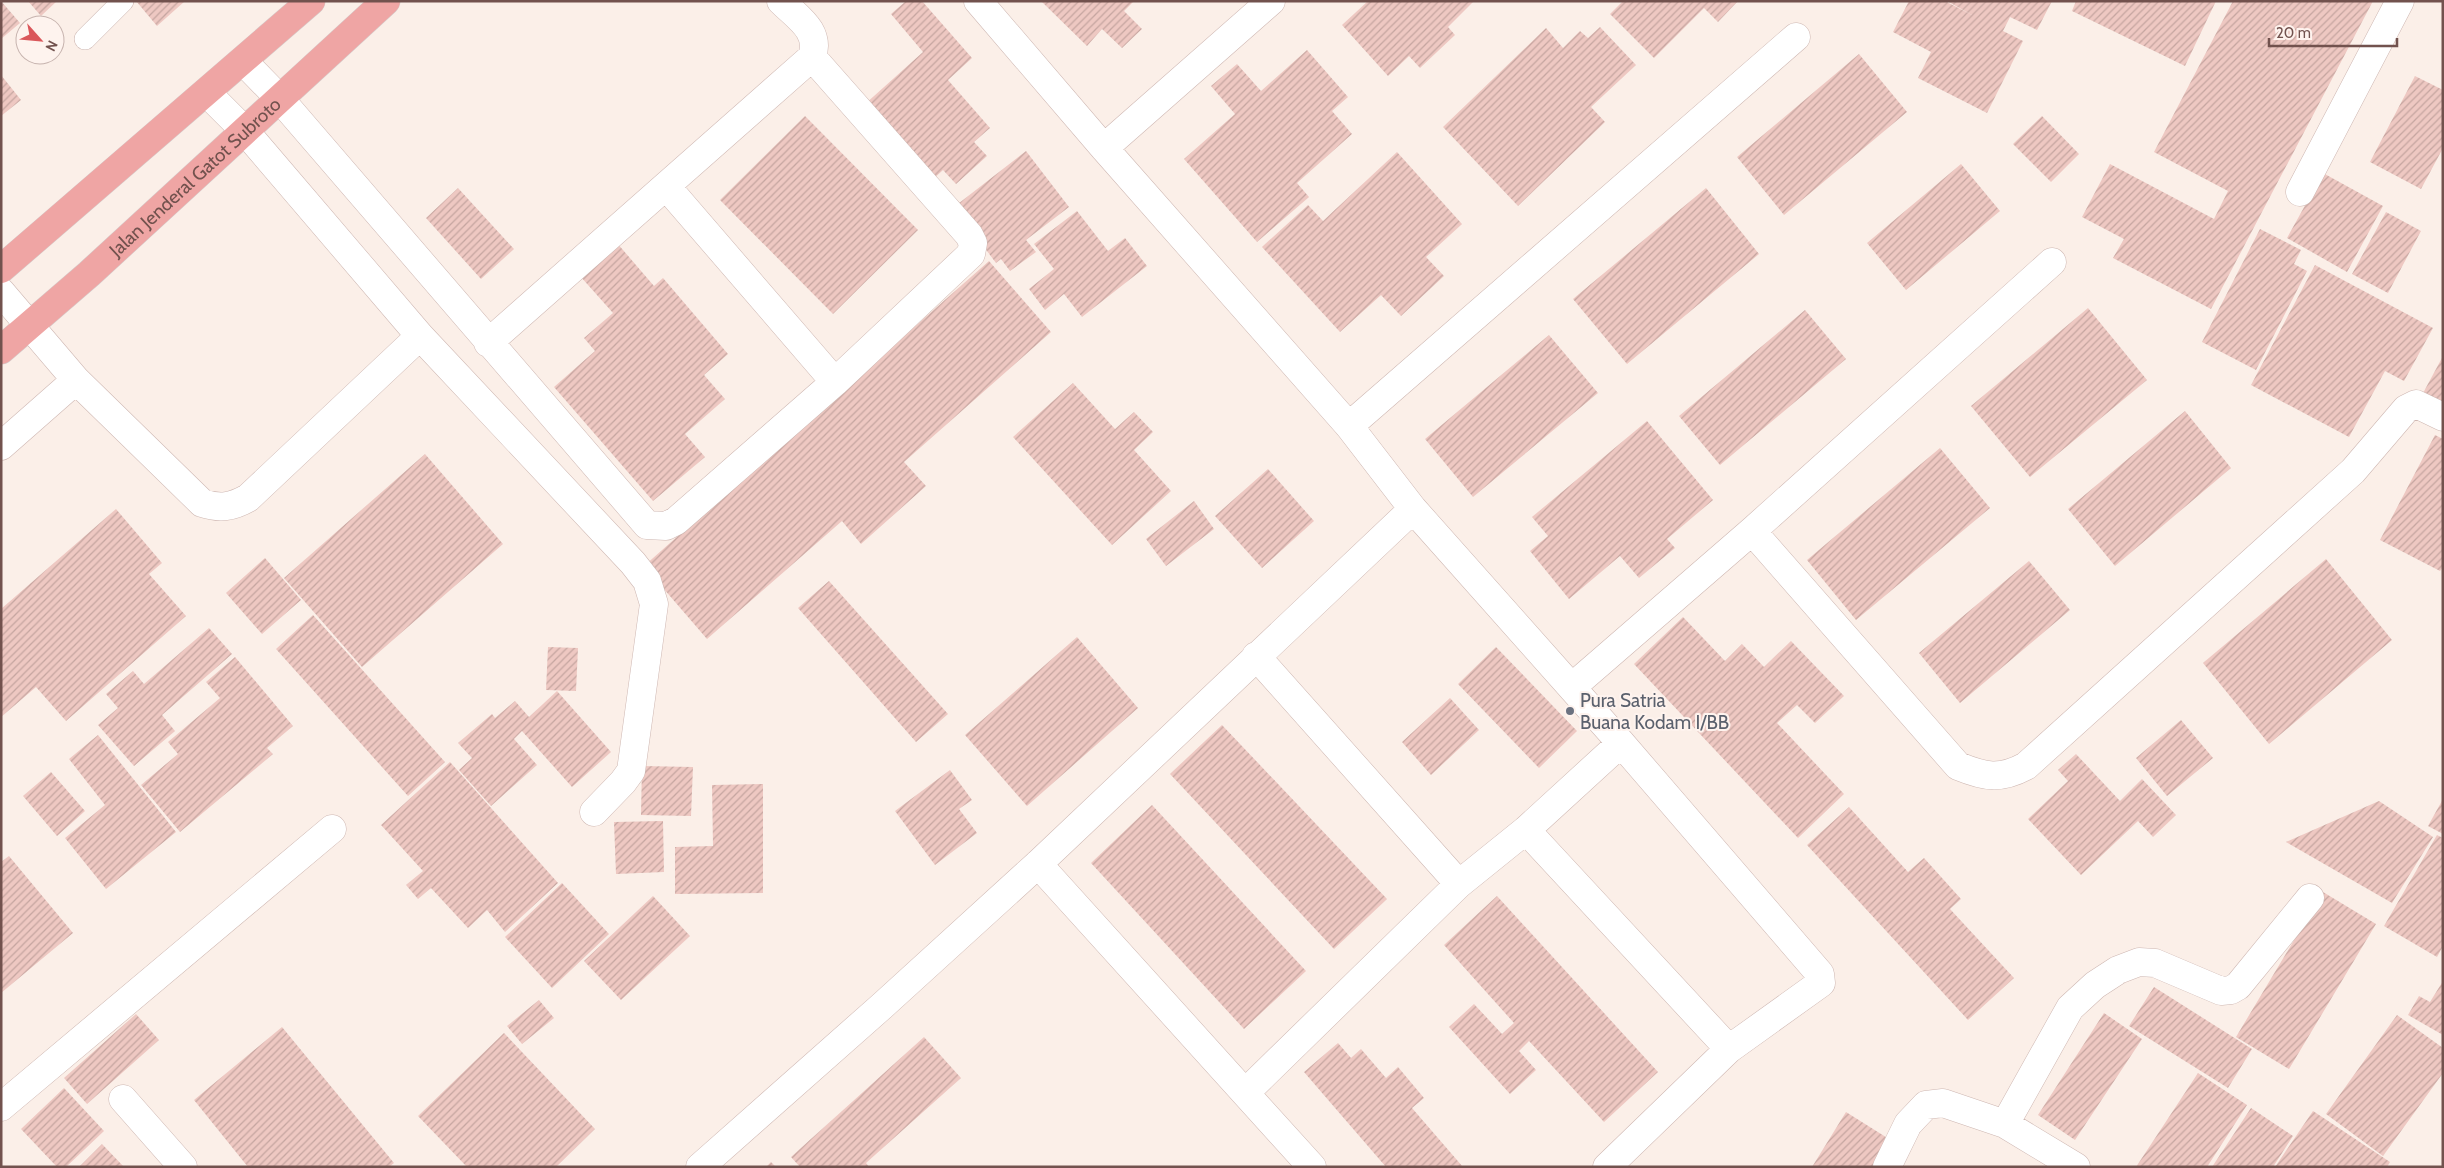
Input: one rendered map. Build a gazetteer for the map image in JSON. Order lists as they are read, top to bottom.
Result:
{
  "streets": {
    "highway": ["Jalan Jenderal Gatot Subroto"]
  },
  "places": ["Pura Satria Buana Kodam I/BB"],
  "scale_bar": "20 m",
  "north": "bottom right"
}
